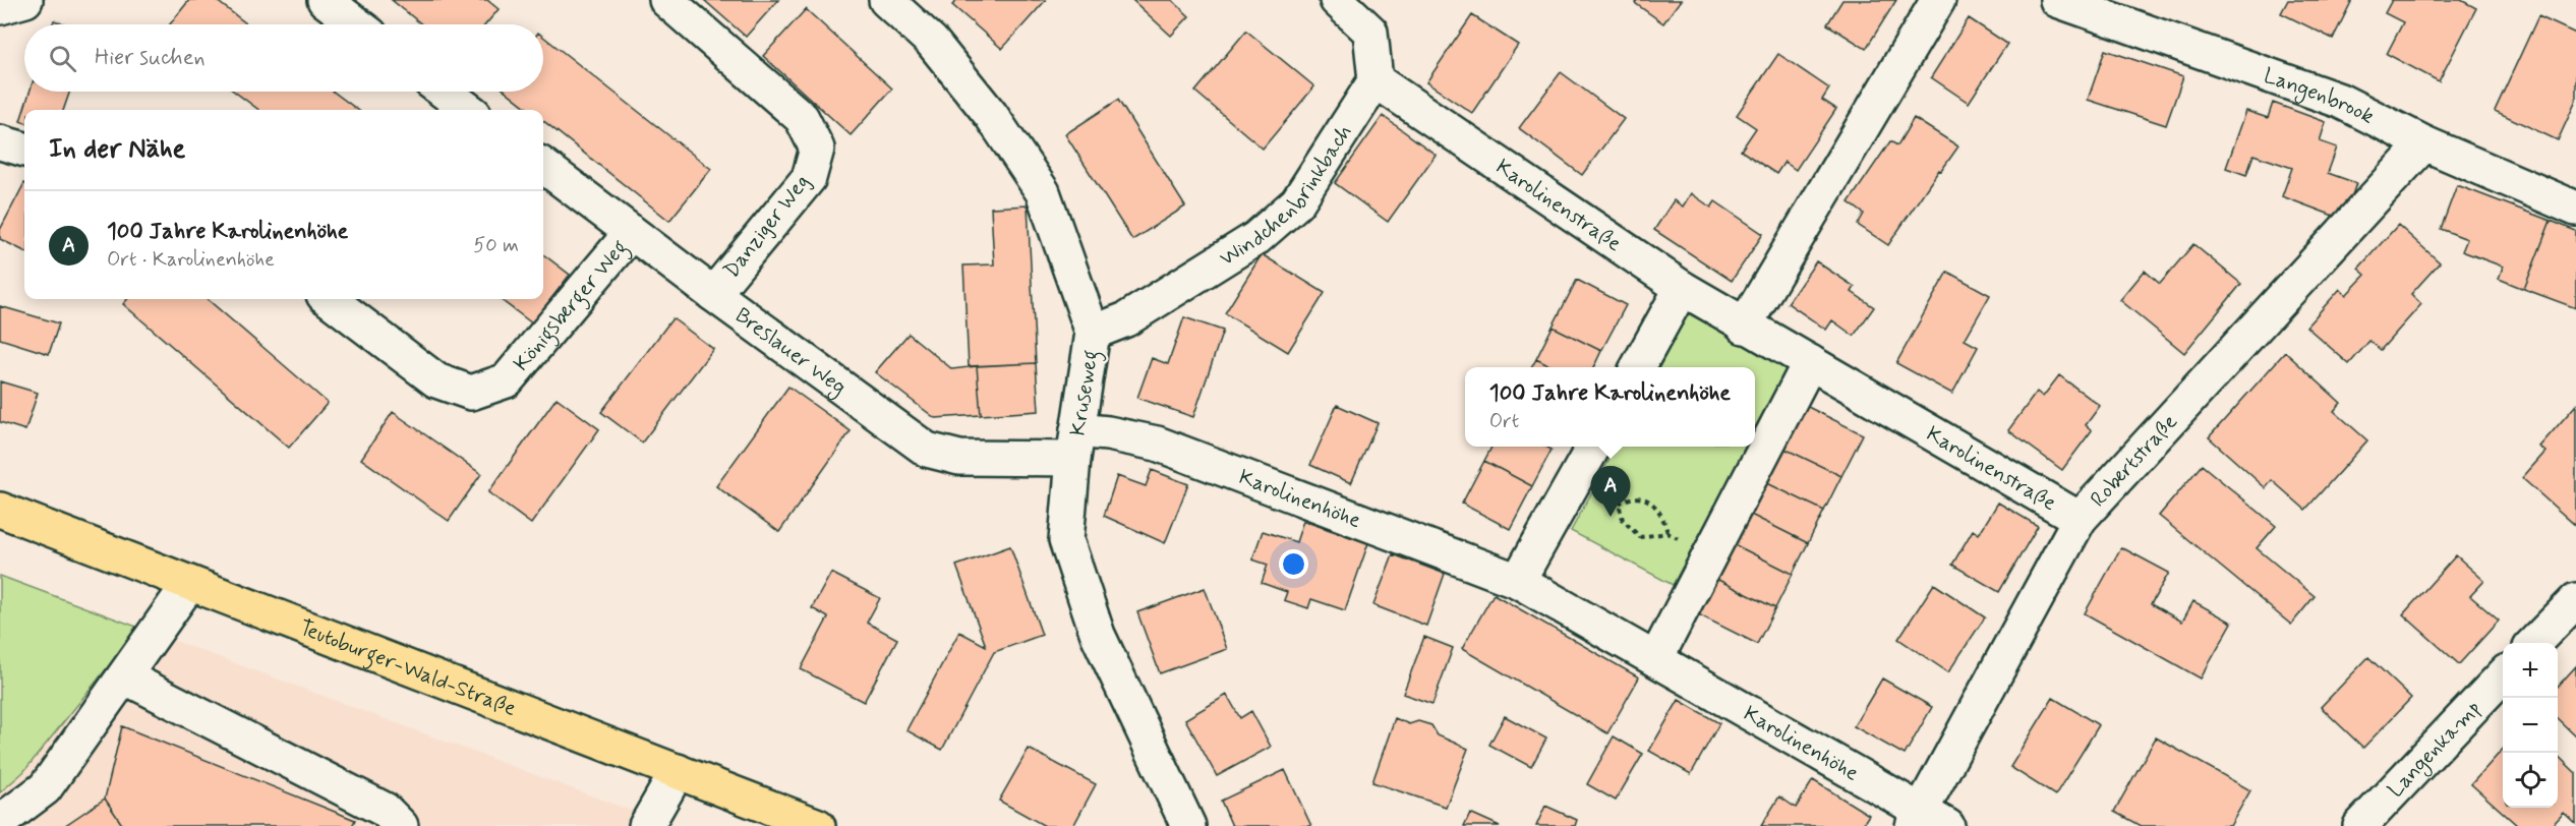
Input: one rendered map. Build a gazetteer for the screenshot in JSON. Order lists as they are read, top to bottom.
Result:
{
  "streets": {
    "main road": ["Teutoburger-Wald-Straße"],
    "street": [
      "Langenbrook",
      "Windchenbrinkbach",
      "Karolinenstraße",
      "Danziger Weg",
      "Königsberger Weg",
      "Breslauer Weg",
      "Kruseweg",
      "Robertstraße",
      "Karolinenhöhe",
      "Langenkamp"
    ]
  },
  "crossings": [
    ["Langenbrook", "Robertstraße"],
    ["Windchenbrinkbach", "Karolinenstraße"],
    ["Windchenbrinkbach", "Kruseweg"],
    ["Karolinenstraße", "Robertstraße"],
    ["Danziger Weg", "Breslauer Weg"],
    ["Königsberger Weg", "Breslauer Weg"],
    ["Breslauer Weg", "Kruseweg"],
    ["Breslauer Weg", "Karolinenhöhe"],
    ["Kruseweg", "Karolinenhöhe"],
    ["Robertstraße", "Karolinenhöhe"]
  ],
  "page": {
    "search": "Hier suchen",
    "heading": "In der Nähe",
    "list": [
      {
        "mark": "A",
        "name": "100 Jahre Karolinenhöhe",
        "note": "Ort · Karolinenhöhe",
        "value": "50 m"
      }
    ],
    "popup": ["100 Jahre Karolinenhöhe", "Ort"],
    "pins": "A",
    "map_buttons": ["+", "−"]
  }
}
